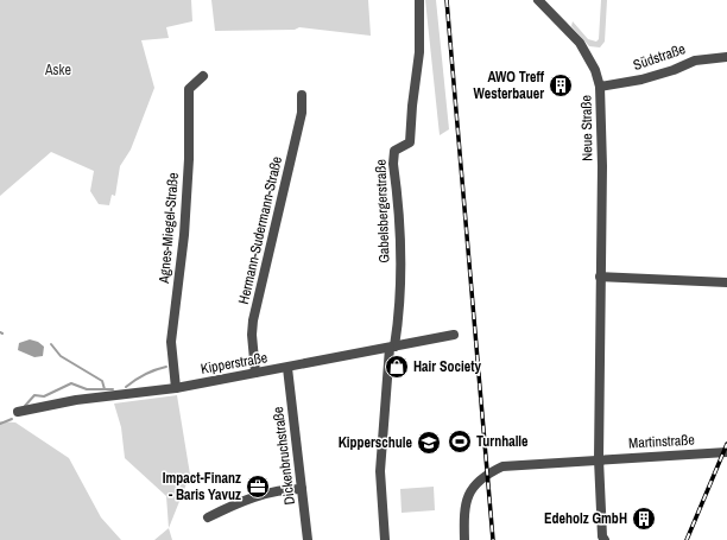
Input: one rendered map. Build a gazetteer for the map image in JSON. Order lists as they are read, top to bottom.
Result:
{
  "streets": {
    "street": [
      "Südstraße",
      "Neue Straße",
      "Gabelsbergerstraße",
      "Agnes-Miegel-Straße",
      "Hermann-Sudermann-Straße",
      "Kipperstraße",
      "Martinstraße",
      "Dickenbruchstraße"
    ]
  },
  "crossings": [
    ["Südstraße", "Neue Straße"],
    ["Neue Straße", "Martinstraße"],
    ["Gabelsbergerstraße", "Kipperstraße"],
    ["Agnes-Miegel-Straße", "Kipperstraße"],
    ["Hermann-Sudermann-Straße", "Kipperstraße"],
    ["Kipperstraße", "Dickenbruchstraße"]
  ],
  "parks": ["Aske"],
  "places": {
    "building": ["AWO Treff Westerbauer", "Edeholz GmbH"],
    "shop": ["Hair Society"],
    "sports": ["Turnhalle"],
    "school or university": ["Kipperschule"],
    "office": ["Impact-Finanz - Baris Yavuz"]
  }
}
